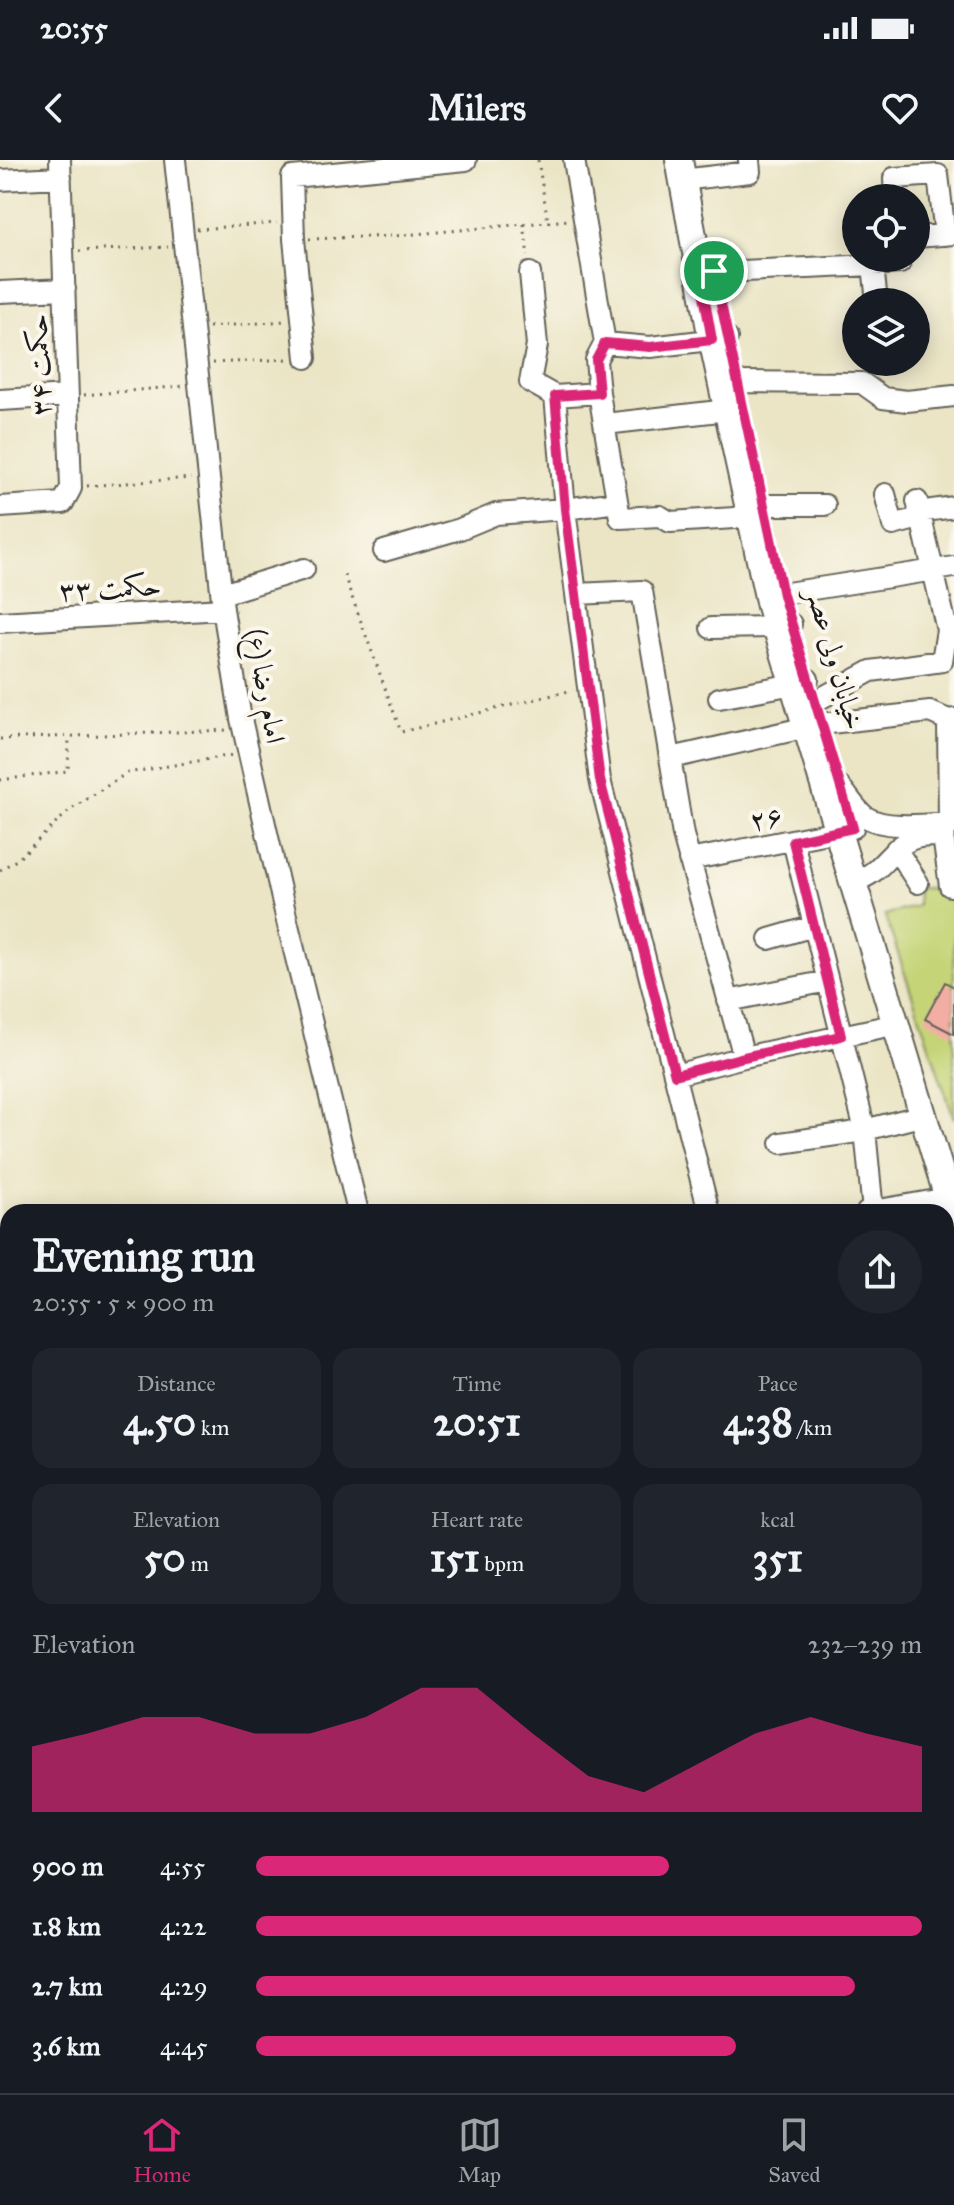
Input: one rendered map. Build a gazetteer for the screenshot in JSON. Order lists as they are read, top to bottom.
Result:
{
  "streets": {
    "main road": ["خیابان ولی عصر"],
    "street": [
      "حکمت ۳۴",
      "حکمت ۳۳",
      "امام رضا (ع)",
      "۲۶"
    ]
  },
  "crossings": [
    ["حکمت ۳۳", "امام رضا (ع)"],
    ["خیابان ولی عصر", "۲۶"]
  ],
  "page": {
    "status": "20:55",
    "header": "Milers",
    "heading": ["Evening run", "20:55 · 5 × 900 m"],
    "stats": [
      ["Distance", "4.50 km"],
      ["Time", "20:51"],
      ["Pace", "4:38 /km"],
      ["Elevation", "50 m"],
      ["Heart rate", "151 bpm"],
      ["kcal", "351"]
    ],
    "chart": ["Elevation", "232–239 m"],
    "list": [
      {
        "name": "900 m",
        "note": "4:55"
      },
      {
        "name": "1.8 km",
        "note": "4:22"
      },
      {
        "name": "2.7 km",
        "note": "4:29"
      },
      {
        "name": "3.6 km",
        "note": "4:45"
      }
    ],
    "tabs": ["Home", "Map", "Saved"]
  }
}
